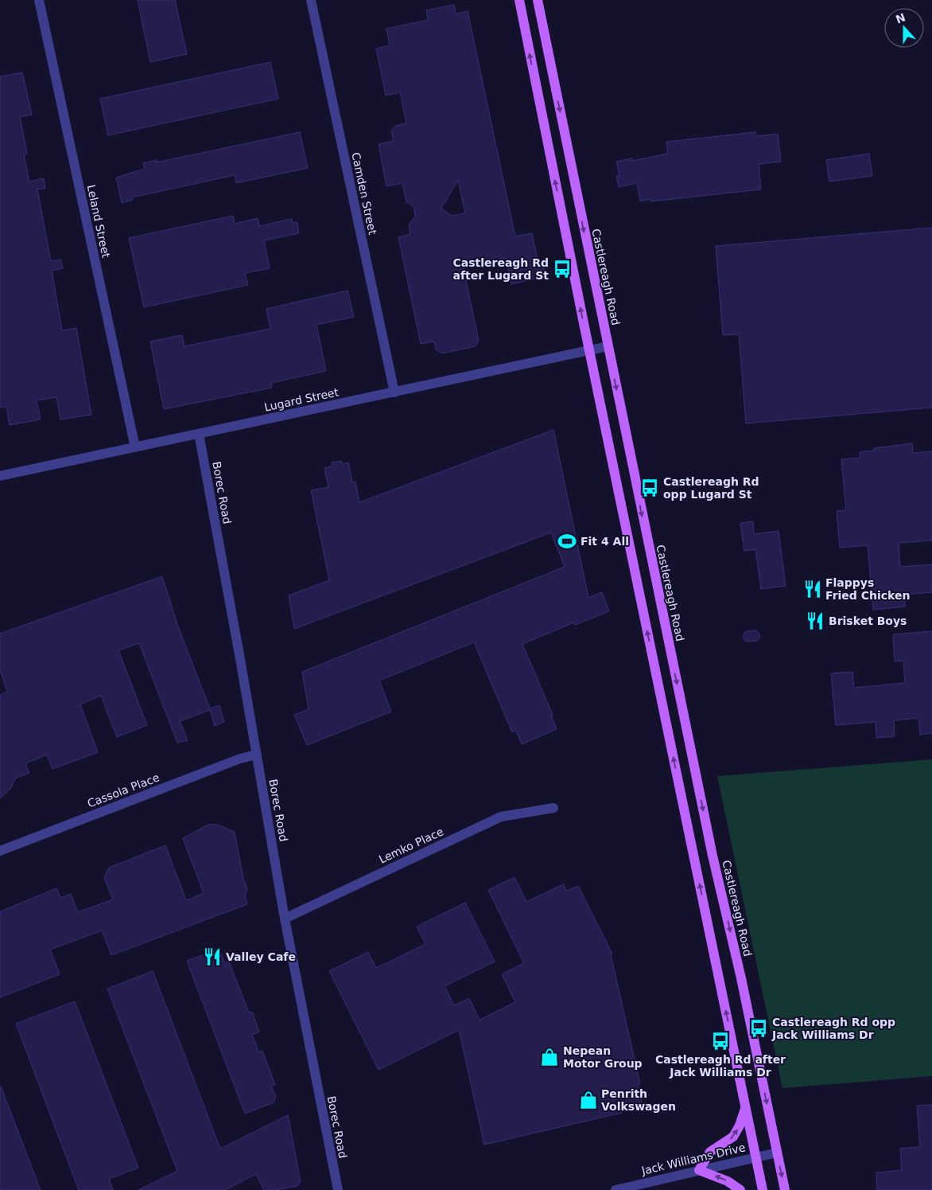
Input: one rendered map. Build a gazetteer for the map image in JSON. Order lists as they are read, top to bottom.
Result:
{
  "streets": {
    "main road": ["Castlereagh Road"],
    "street": [
      "Camden Street",
      "Leland Street",
      "Lugard Street",
      "Borec Road",
      "Cassola Place",
      "Lemko Place",
      "Jack Williams Drive"
    ]
  },
  "crossings": [
    ["Camden Street", "Lugard Street"],
    ["Leland Street", "Lugard Street"],
    ["Castlereagh Road", "Lugard Street"],
    ["Castlereagh Road", "Jack Williams Drive"],
    ["Lugard Street", "Borec Road"],
    ["Borec Road", "Cassola Place"],
    ["Borec Road", "Lemko Place"]
  ],
  "places": {
    "bus stop": [
      "Castlereagh Rd after Lugard St",
      "Castlereagh Rd opp Lugard St",
      "Castlereagh Rd opp Jack Williams Dr",
      "Castlereagh Rd after Jack Williams Dr"
    ],
    "sports": ["Fit 4 All"],
    "restaurant": ["Flappys Fried Chicken", "Brisket Boys", "Valley Cafe"],
    "shop": ["Nepean Motor Group", "Penrith Volkswagen"]
  },
  "north": "top"
}
